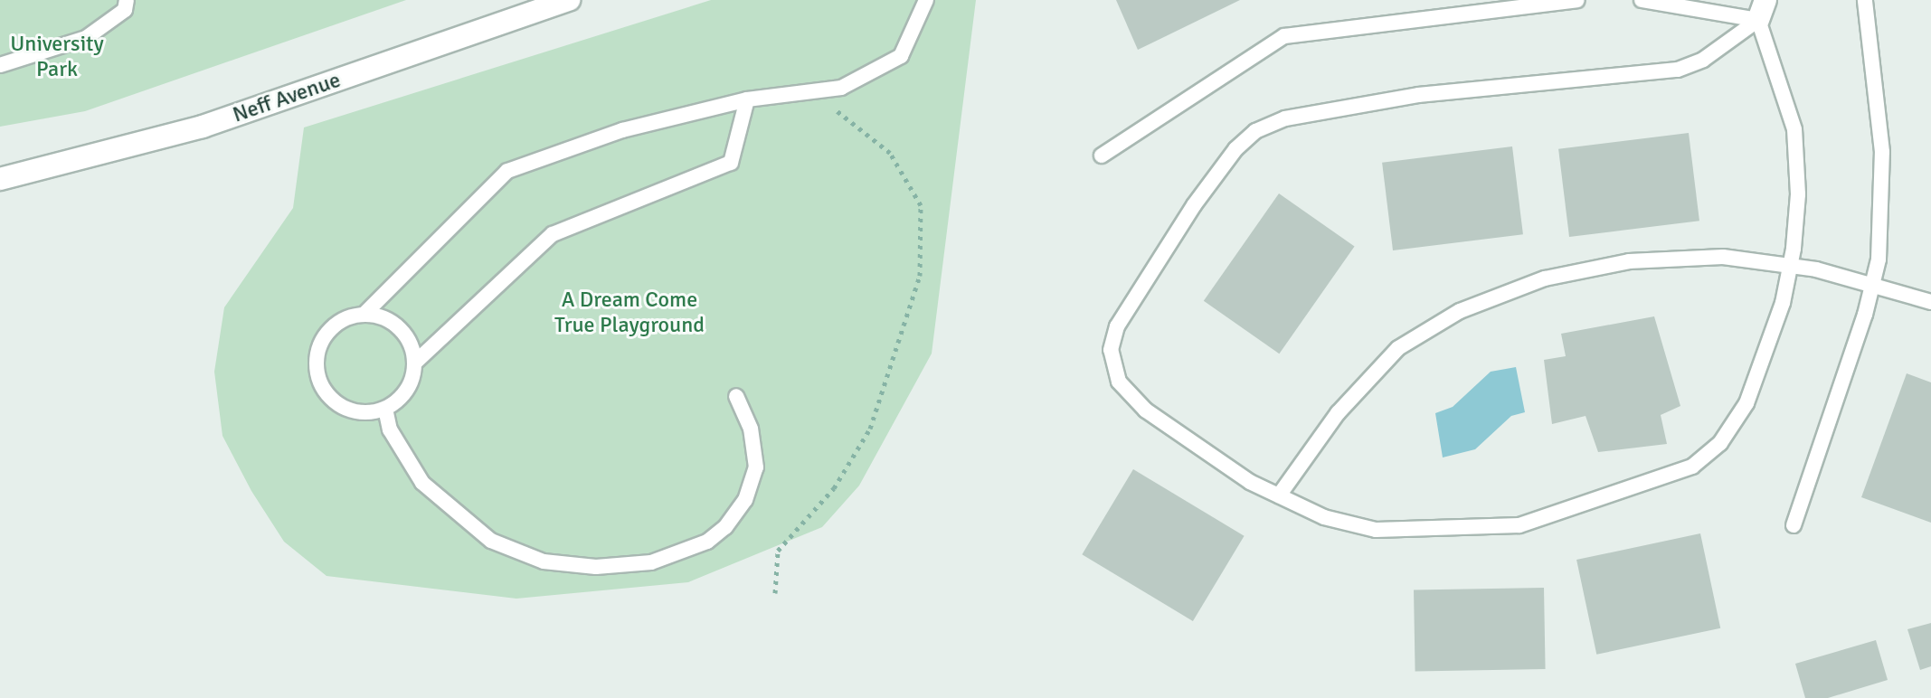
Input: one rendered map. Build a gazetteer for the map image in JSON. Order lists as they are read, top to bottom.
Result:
{
  "streets": {
    "main road": ["Neff Avenue"]
  },
  "parks": ["University Park", "A Dream Come True Playground"]
}
